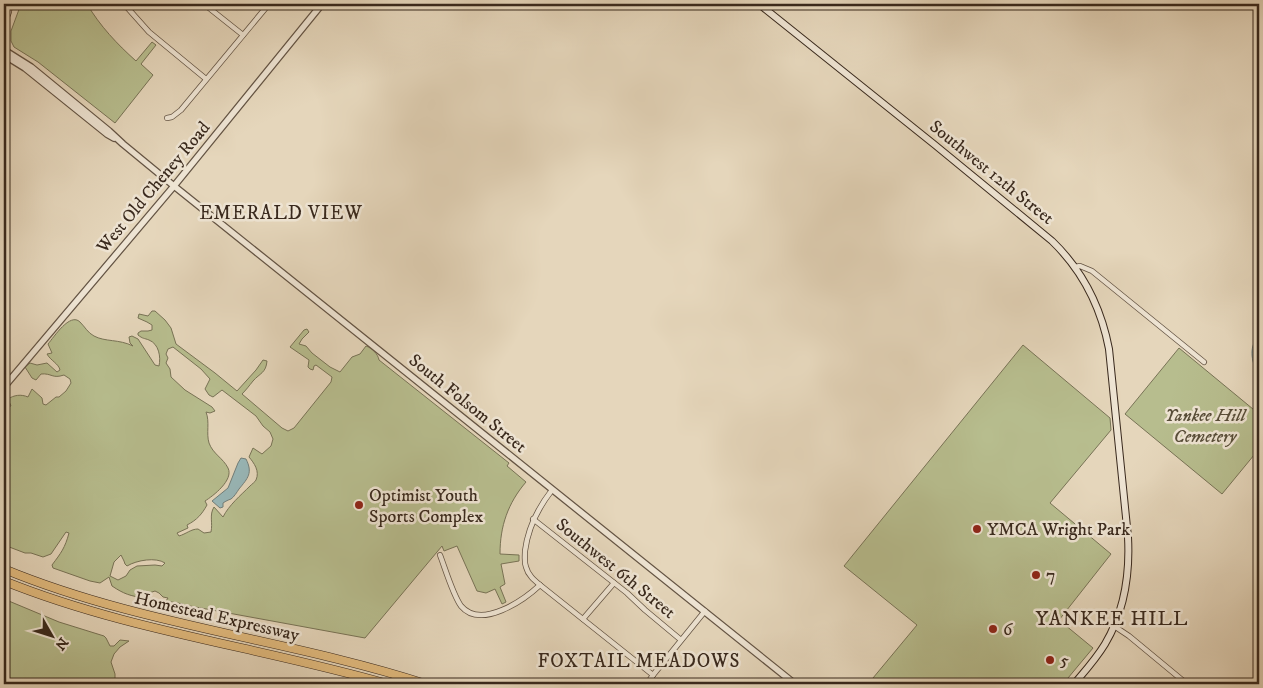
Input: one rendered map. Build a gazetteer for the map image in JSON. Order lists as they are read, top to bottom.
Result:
{
  "streets": {
    "highway": ["Homestead Expressway"],
    "main road": ["Southwest 12th Street"],
    "street": ["West Old Cheney Road", "South Folsom Street", "Southwest 6th Street"]
  },
  "crossings": [
    ["West Old Cheney Road", "South Folsom Street"]
  ],
  "districts": ["EMERALD VIEW", "YANKEE HILL", "FOXTAIL MEADOWS"],
  "parks": ["Yankee Hill Cemetery"],
  "places": [
    "Optimist Youth Sports Complex",
    "YMCA Wright Park",
    "7",
    "6",
    "5"
  ],
  "north": "bottom right"
}
